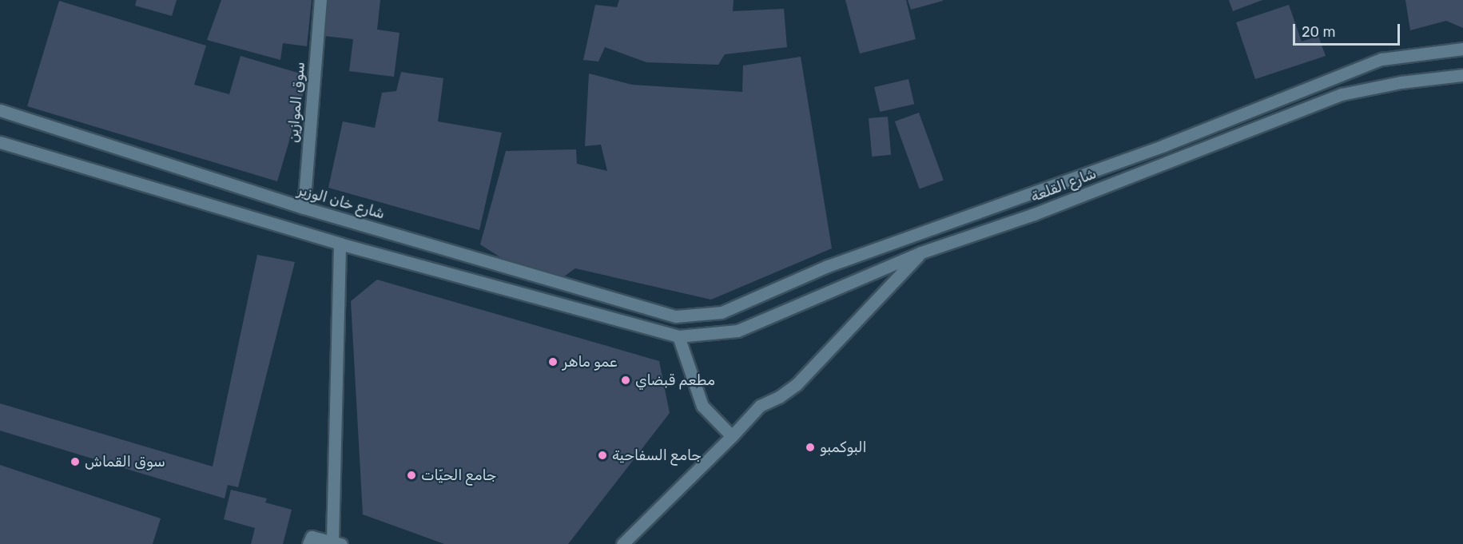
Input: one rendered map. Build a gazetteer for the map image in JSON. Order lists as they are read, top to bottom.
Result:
{
  "streets": {
    "street": ["سوق الموازين", "شارع القلعة", "شارع خان الوزير"]
  },
  "crossings": [
    ["سوق الموازين", "شارع خان الوزير"]
  ],
  "places": [
    "عمو ماهر",
    "مطعم قبضاي",
    "البوكمبو",
    "جامع السفاحية",
    "سوق القماش",
    "جامع الحيّات"
  ],
  "scale_bar": "20 m"
}
